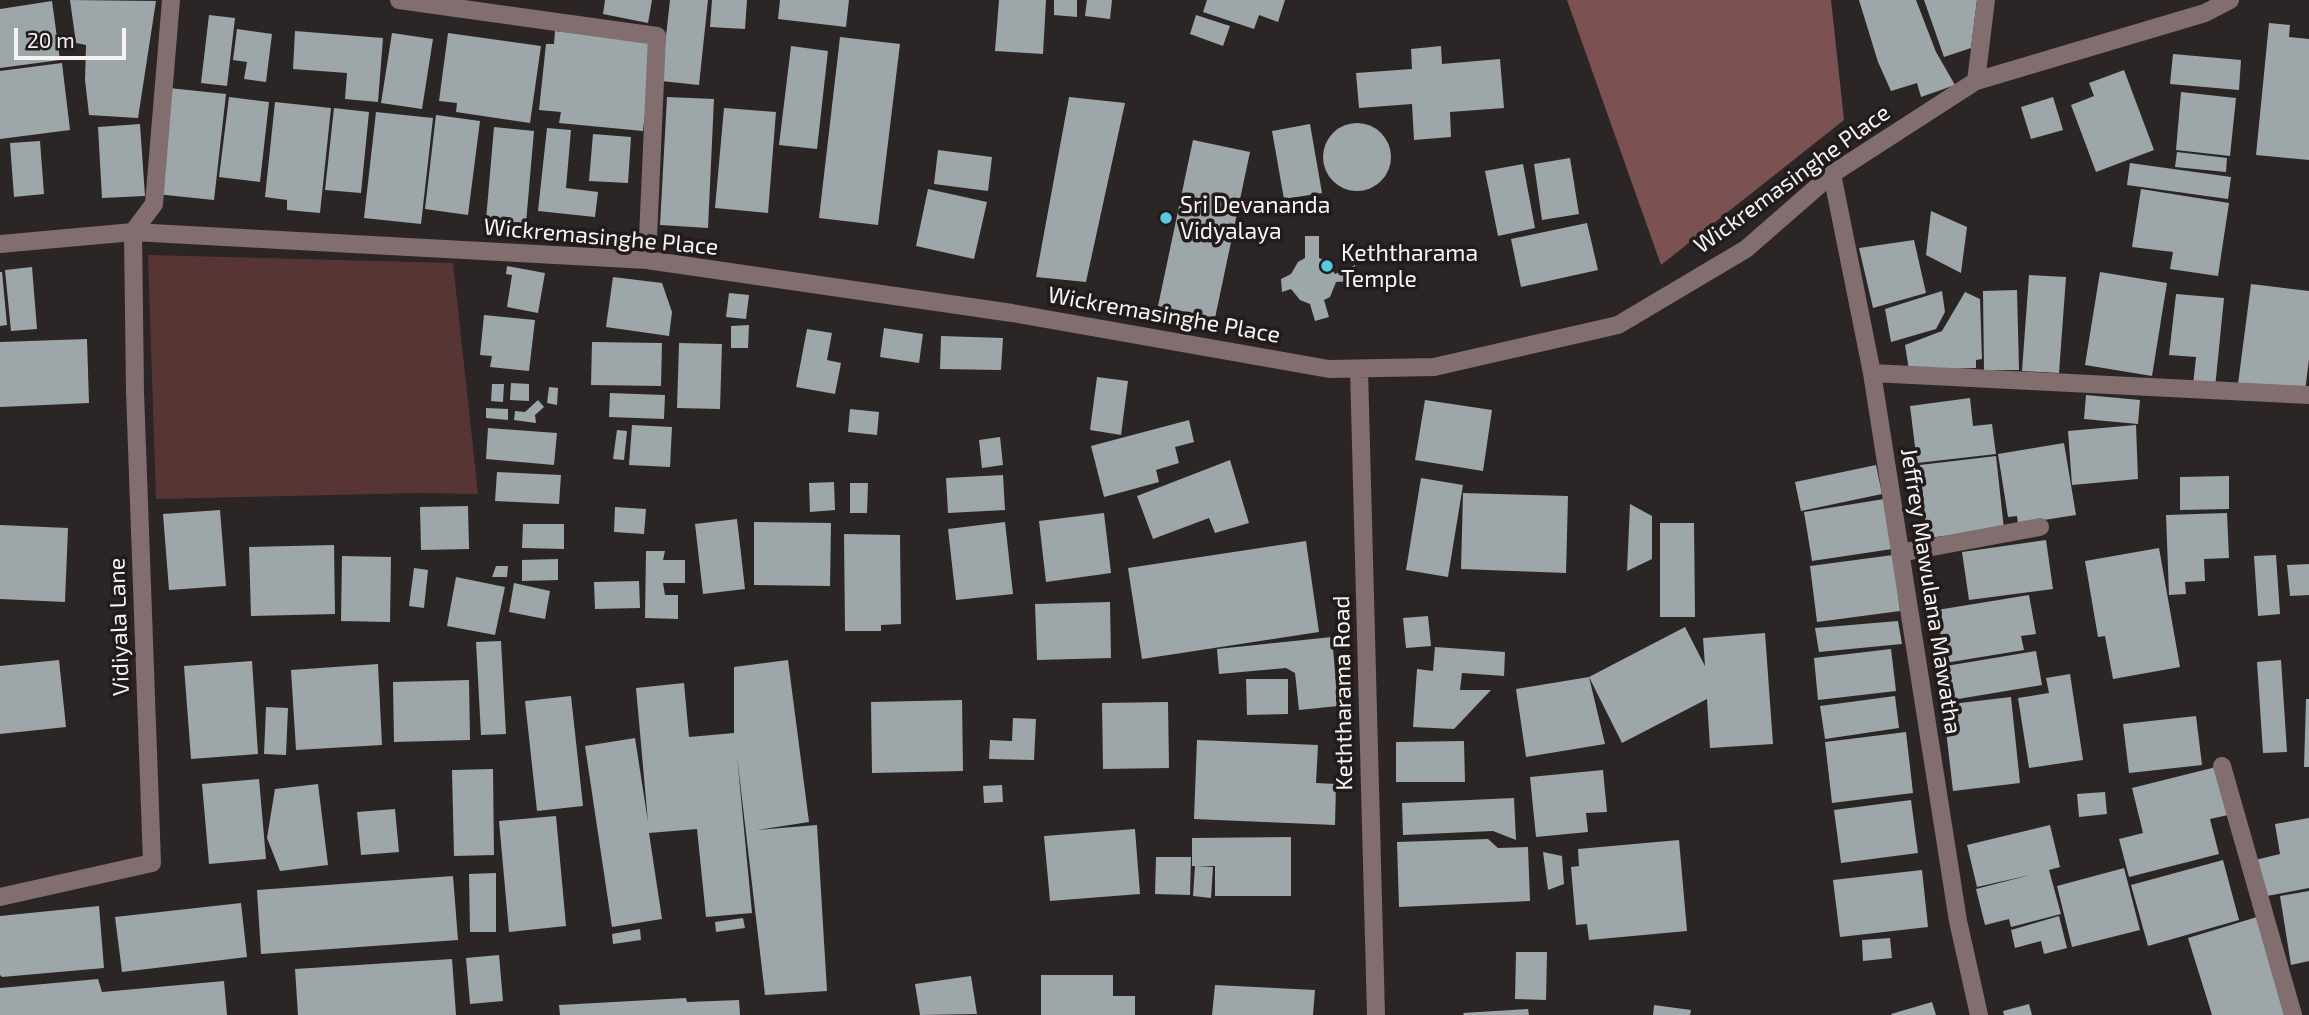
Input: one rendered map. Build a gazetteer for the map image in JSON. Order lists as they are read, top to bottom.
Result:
{
  "streets": {
    "street": [
      "Wickremasinghe Place",
      "Jeffrey Mawulana Mawatha",
      "Vidiyala Lane",
      "Keththarama Road"
    ]
  },
  "crossings": [
    ["Wickremasinghe Place", "Jeffrey Mawulana Mawatha"],
    ["Wickremasinghe Place", "Vidiyala Lane"],
    ["Wickremasinghe Place", "Keththarama Road"]
  ],
  "places": ["Sri Devananda Vidyalaya", "Keththarama Temple"],
  "scale_bar": "20 m"
}
